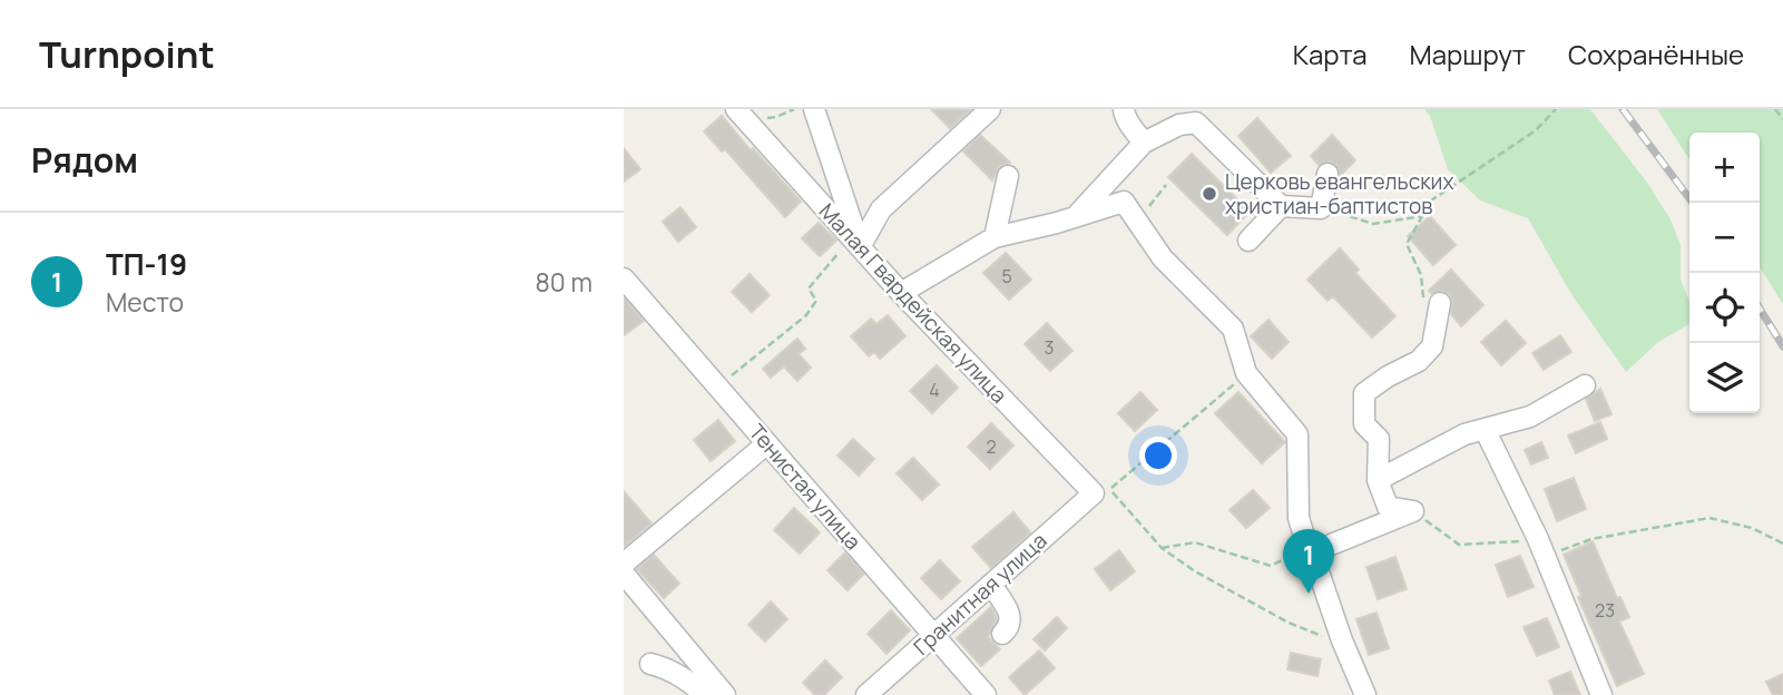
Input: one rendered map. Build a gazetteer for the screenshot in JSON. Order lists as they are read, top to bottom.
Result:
{
  "streets": {
    "street": ["Малая Гвардейская улица", "Тенистая улица", "Гранитная улица"]
  },
  "crossings": [
    ["Малая Гвардейская улица", "Гранитная улица"],
    ["Тенистая улица", "Гранитная улица"]
  ],
  "places": ["Церковь евангельских христиан-баптистов"],
  "house_numbers": [
    "5",
    "3",
    "4",
    "2",
    "23"
  ],
  "page": {
    "header": "Turnpoint",
    "nav": ["Карта", "Маршрут", "Сохранённые"],
    "heading": "Рядом",
    "map_buttons": ["+", "−"],
    "list": [
      {
        "mark": "1",
        "name": "ТП-19",
        "note": "Место",
        "value": "80 m"
      }
    ],
    "pins": "1"
  }
}
